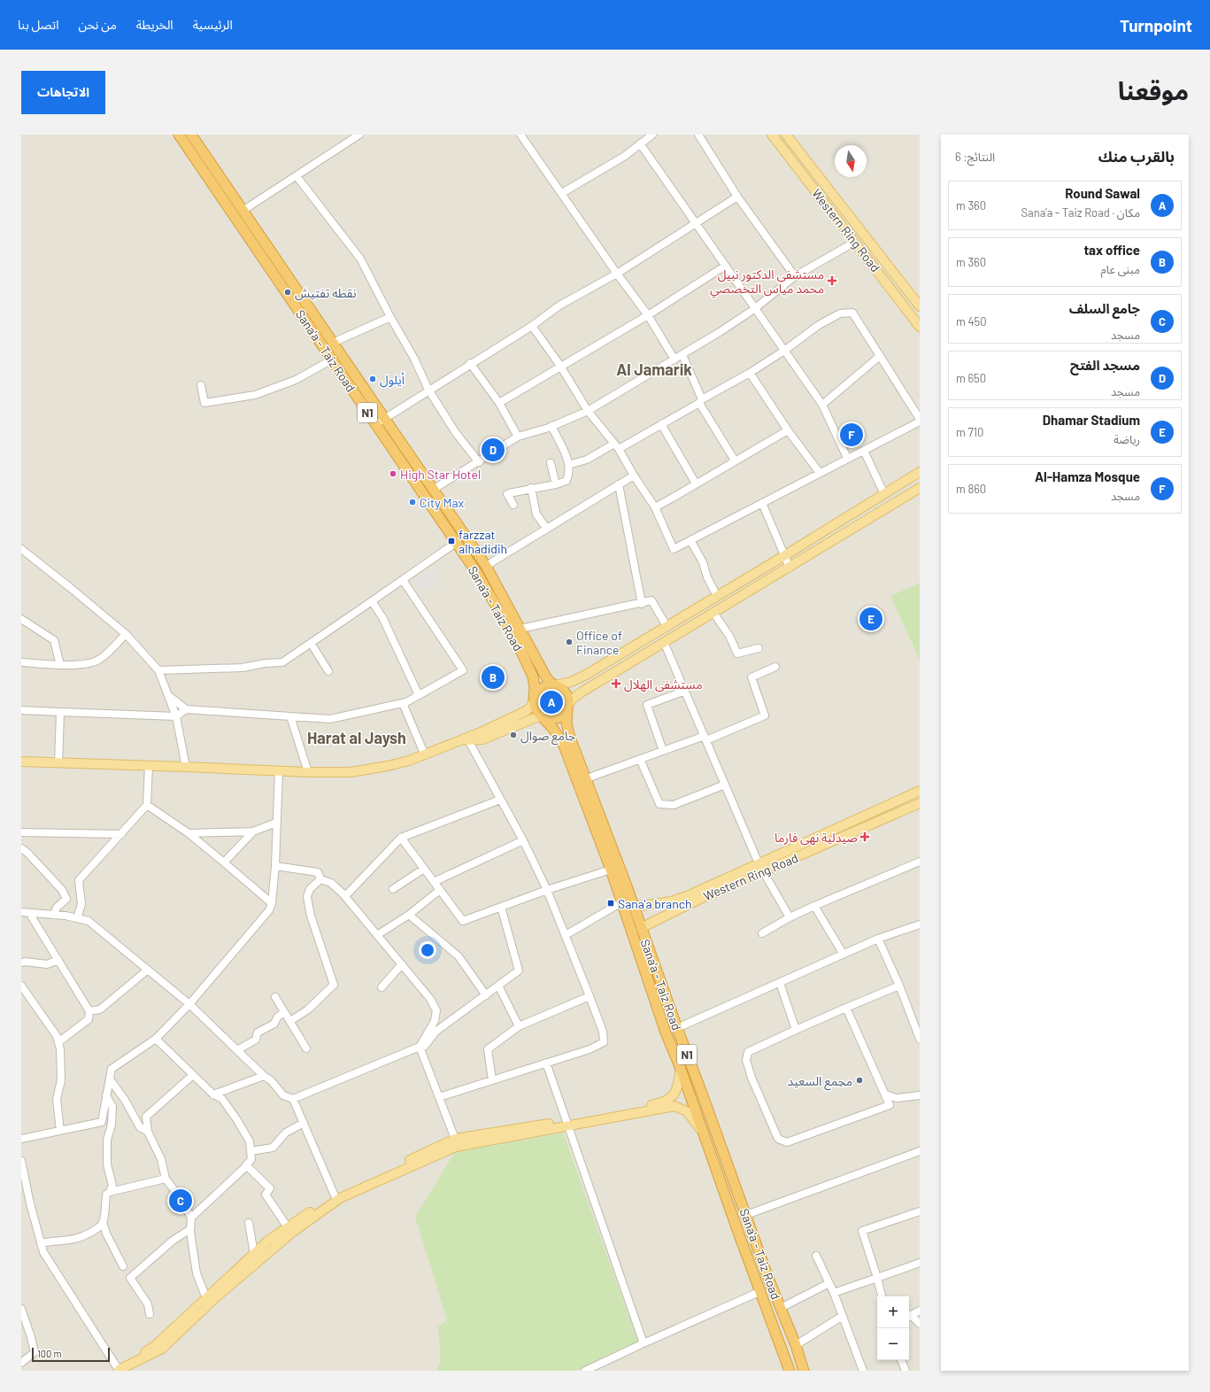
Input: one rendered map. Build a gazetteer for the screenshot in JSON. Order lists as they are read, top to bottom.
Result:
{
  "streets": {
    "highway": ["Sana'a - Taiz Road", "N1"],
    "main road": ["Western Ring Road"]
  },
  "crossings": [
    ["Western Ring Road", "Sana'a - Taiz Road"]
  ],
  "districts": ["Al Jamarik", "Harat al Jaysh"],
  "places": {
    "health": ["مستشفى الدكتور نبيل محمد مياس التخصصي", "مستشفى الهلال", "صيدلية نهى فارما"],
    "other": [
      "نقطه تفتيش",
      "أيلول",
      "High Star Hotel",
      "City Max",
      "Office of Finance",
      "جامع صوال",
      "مجمع السعيد"
    ],
    "transit": ["farzzat alhadidih", "Sana'a branch"]
  },
  "scale_bar": "100 m",
  "north": "bottom",
  "page": {
    "header": "Turnpoint",
    "nav": [
      "الرئيسية",
      "الخريطة",
      "من نحن",
      "اتصل بنا"
    ],
    "title": "موقعنا",
    "buttons": "الاتجاهات",
    "heading": ["بالقرب منك", "النتائج: 6"],
    "list": [
      {
        "mark": "A",
        "name": "Round Sawal",
        "note": "مكان · Sana'a - Taiz Road",
        "value": "360 m"
      },
      {
        "mark": "B",
        "name": "tax office",
        "note": "مبنى عام",
        "value": "360 m"
      },
      {
        "mark": "C",
        "name": "جامع السلف",
        "note": "مسجد",
        "value": "450 m"
      },
      {
        "mark": "D",
        "name": "مسجد الفتح",
        "note": "مسجد",
        "value": "650 m"
      },
      {
        "mark": "E",
        "name": "Dhamar Stadium",
        "note": "رياضة",
        "value": "710 m"
      },
      {
        "mark": "F",
        "name": "Al-Hamza Mosque",
        "note": "مسجد",
        "value": "860 m"
      }
    ],
    "pins": [
      "F",
      "D",
      "E",
      "B",
      "A",
      "C"
    ],
    "map_buttons": ["+", "−"],
    "scale": "100 m"
  }
}
